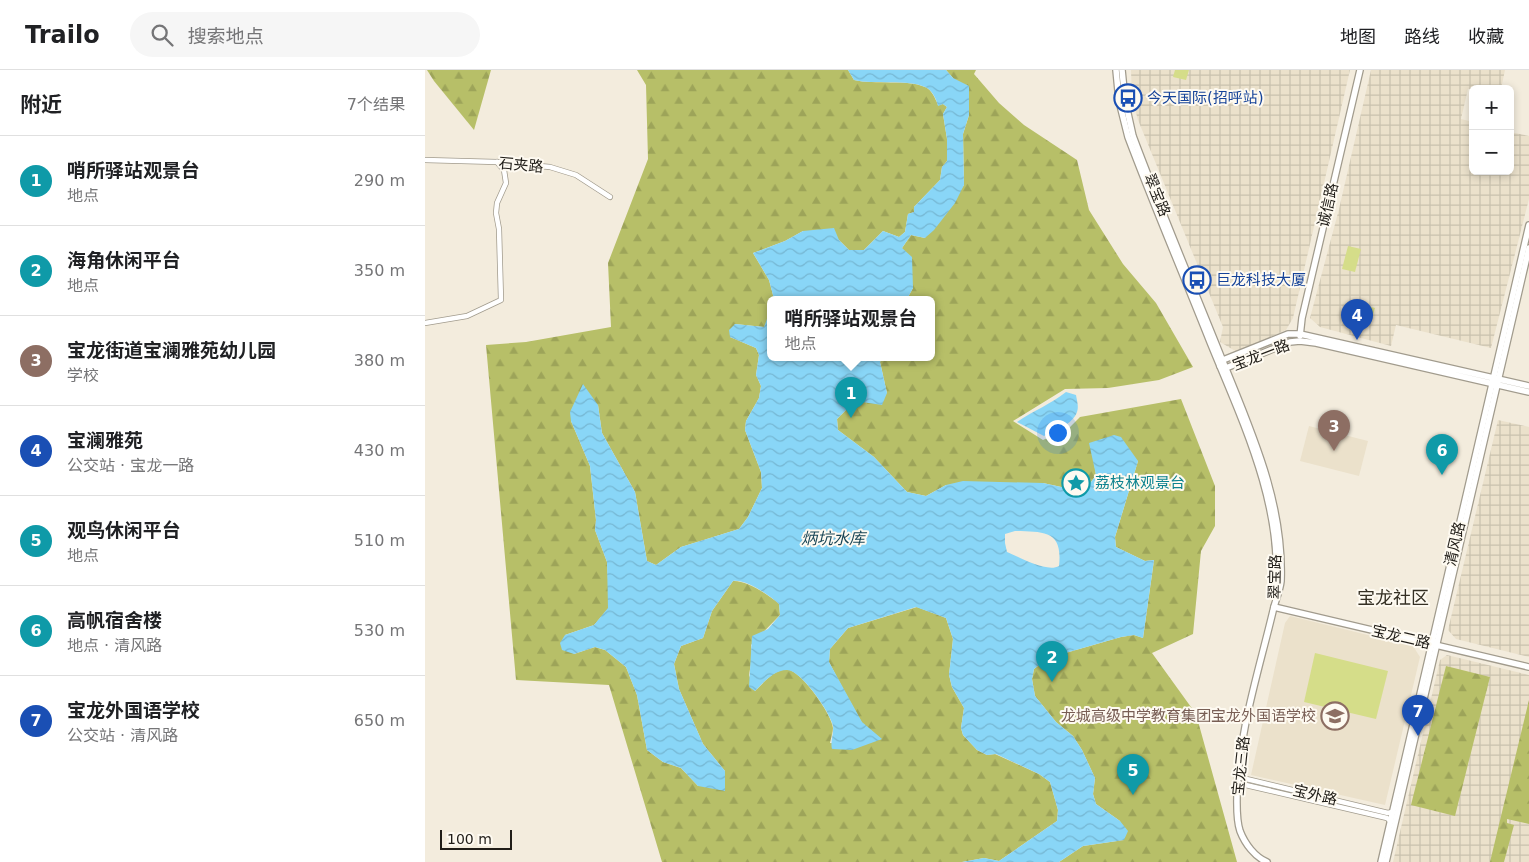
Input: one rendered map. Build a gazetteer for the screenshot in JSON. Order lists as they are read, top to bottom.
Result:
{
  "streets": {
    "street": [
      "石夹路",
      "翠宝路",
      "诚信路",
      "宝龙一路",
      "清风路",
      "宝龙二路",
      "宝龙三路",
      "宝外路"
    ]
  },
  "crossings": [
    ["翠宝路", "宝龙一路"],
    ["翠宝路", "宝龙二路"],
    ["翠宝路", "宝龙三路"],
    ["诚信路", "宝龙一路"],
    ["宝龙一路", "清风路"],
    ["清风路", "宝龙二路"],
    ["清风路", "宝外路"],
    ["宝龙二路", "宝龙三路"],
    ["宝龙三路", "宝外路"]
  ],
  "districts": ["宝龙社区"],
  "water": ["炳坑水库"],
  "places": {
    "bus stop": ["今天国际(招呼站)", "巨龙科技大厦"],
    "place": ["荔枝林观景台"],
    "school or university": ["龙城高级中学教育集团宝龙外国语学校"]
  },
  "scale_bar": "100 m",
  "page": {
    "header": "Trailo",
    "search": "搜索地点",
    "nav": ["地图", "路线", "收藏"],
    "heading": ["附近", "7个结果"],
    "map_buttons": ["+", "−"],
    "list": [
      {
        "mark": "1",
        "name": "哨所驿站观景台",
        "note": "地点",
        "value": "290 m"
      },
      {
        "mark": "2",
        "name": "海角休闲平台",
        "note": "地点",
        "value": "350 m"
      },
      {
        "mark": "3",
        "name": "宝龙街道宝澜雅苑幼儿园",
        "note": "学校",
        "value": "380 m"
      },
      {
        "mark": "4",
        "name": "宝澜雅苑",
        "note": "公交站 · 宝龙一路",
        "value": "430 m"
      },
      {
        "mark": "5",
        "name": "观鸟休闲平台",
        "note": "地点",
        "value": "510 m"
      },
      {
        "mark": "6",
        "name": "高帆宿舍楼",
        "note": "地点 · 清风路",
        "value": "530 m"
      },
      {
        "mark": "7",
        "name": "宝龙外国语学校",
        "note": "公交站 · 清风路",
        "value": "650 m"
      }
    ],
    "popup": ["哨所驿站观景台", "地点"],
    "pins": [
      "4",
      "1",
      "3",
      "6",
      "2",
      "7",
      "5"
    ],
    "scale": "100 m"
  }
}
